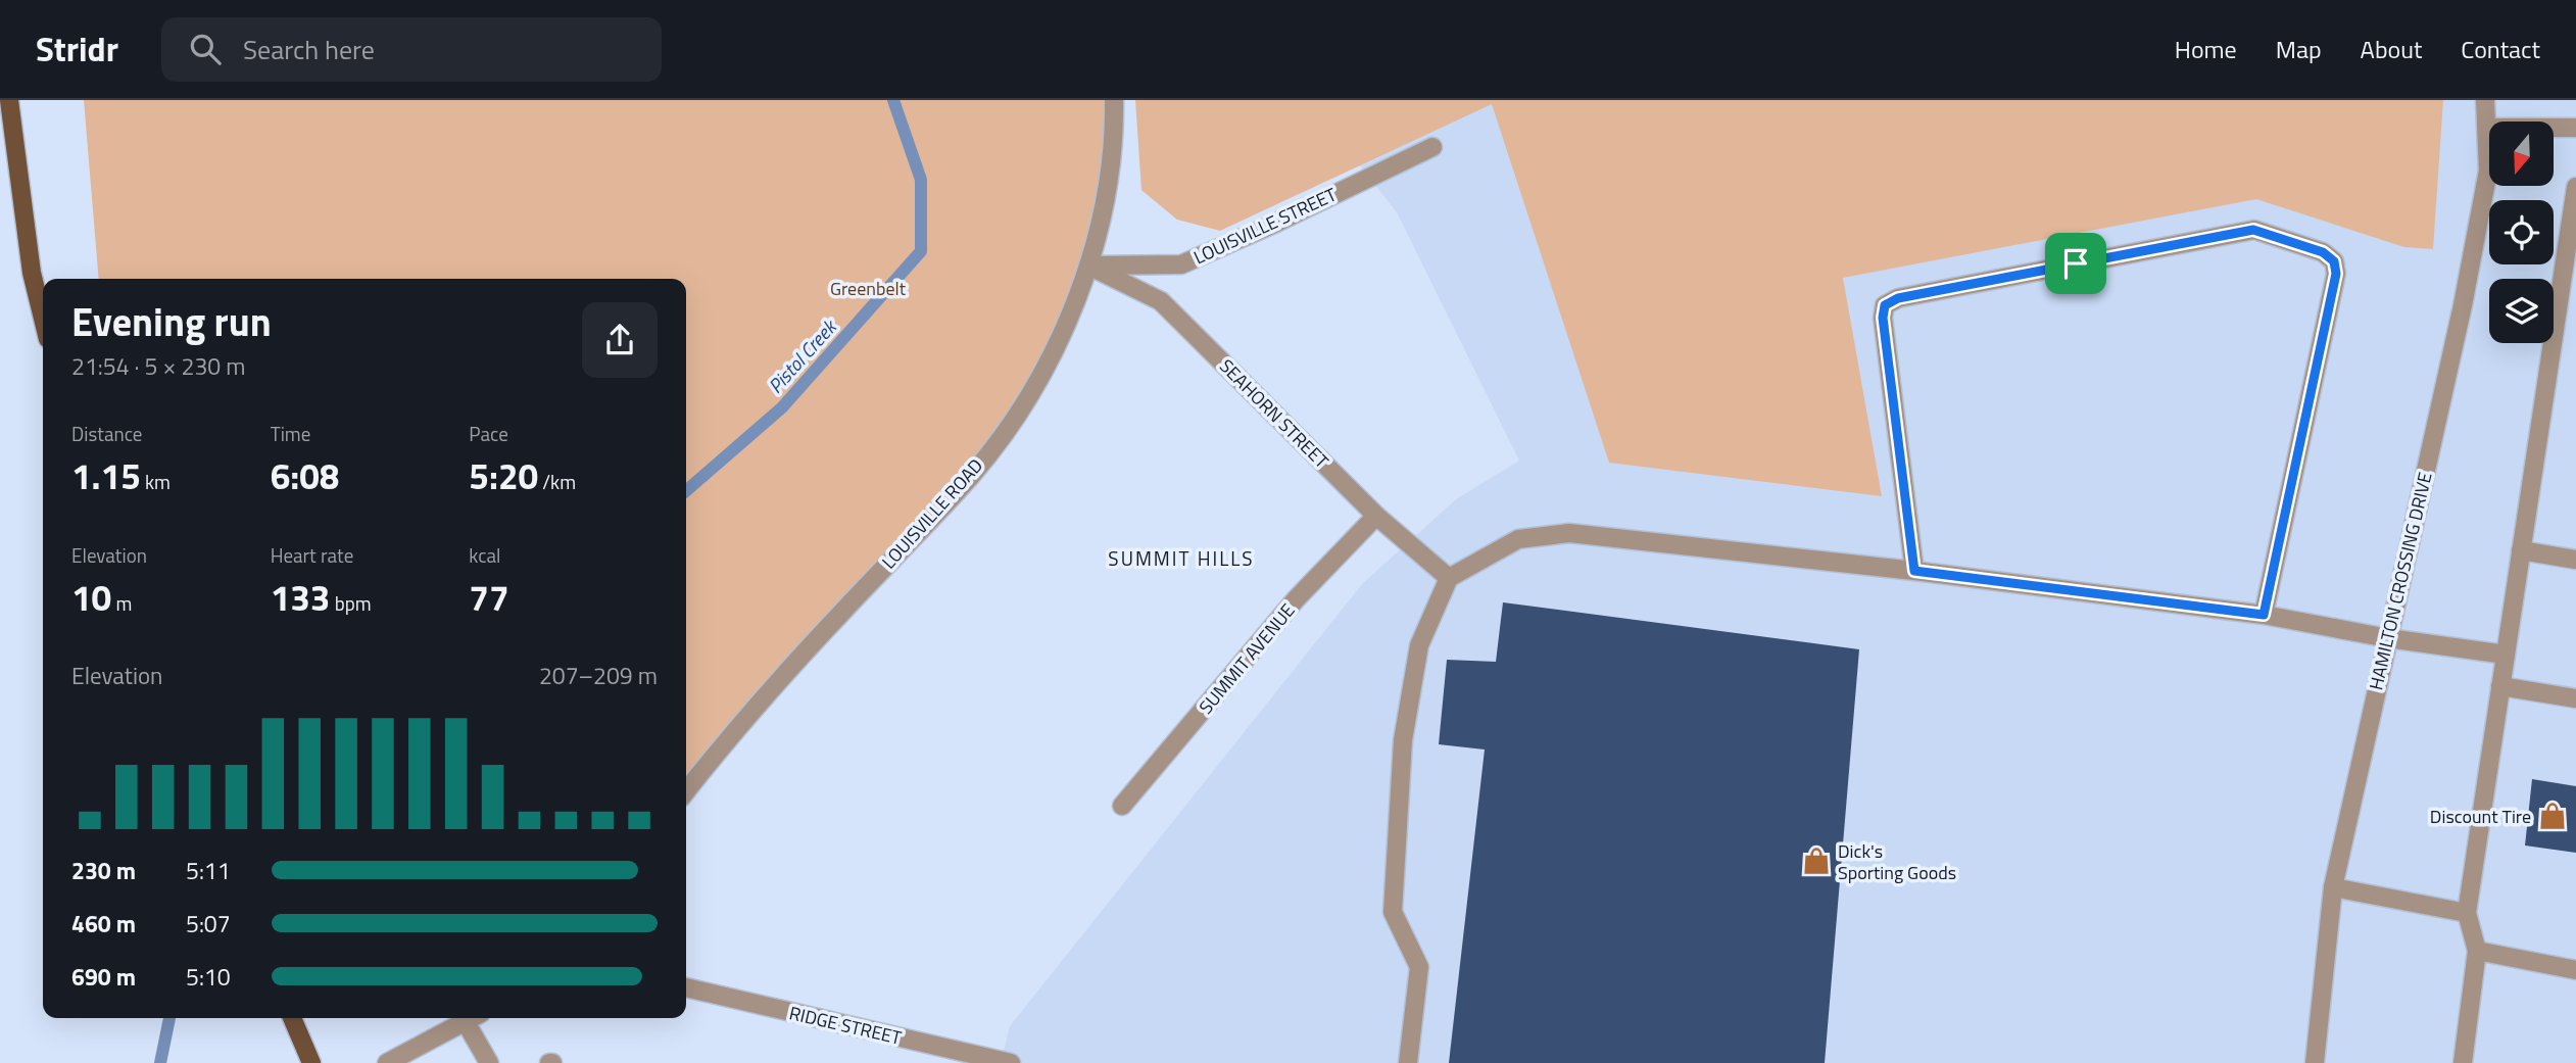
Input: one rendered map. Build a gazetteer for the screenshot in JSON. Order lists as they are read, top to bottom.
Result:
{
  "streets": {
    "street": [
      "LOUISVILLE STREET",
      "SEAHORN STREET",
      "LOUISVILLE ROAD",
      "HAMILTON CROSSING DRIVE",
      "SUMMIT AVENUE",
      "RIDGE STREET"
    ]
  },
  "crossings": [
    ["LOUISVILLE STREET", "SEAHORN STREET"],
    ["LOUISVILLE STREET", "LOUISVILLE ROAD"],
    ["SEAHORN STREET", "LOUISVILLE ROAD"],
    ["SEAHORN STREET", "SUMMIT AVENUE"]
  ],
  "districts": ["SUMMIT HILLS"],
  "water": ["Pistol Creek"],
  "parks": ["Greenbelt"],
  "places": {
    "shop": ["Discount Tire", "Dick's Sporting Goods"]
  },
  "north": "bottom",
  "page": {
    "header": "Stridr",
    "search": "Search here",
    "nav": [
      "Home",
      "Map",
      "About",
      "Contact"
    ],
    "heading": ["Evening run", "21:54 · 5 × 230 m"],
    "stats": [
      ["Distance", "1.15 km"],
      ["Time", "6:08"],
      ["Pace", "5:20 /km"],
      ["Elevation", "10 m"],
      ["Heart rate", "133 bpm"],
      ["kcal", "77"]
    ],
    "chart": ["Elevation", "207–209 m"],
    "list": [
      {
        "name": "230 m",
        "note": "5:11"
      },
      {
        "name": "460 m",
        "note": "5:07"
      },
      {
        "name": "690 m",
        "note": "5:10"
      }
    ]
  }
}
